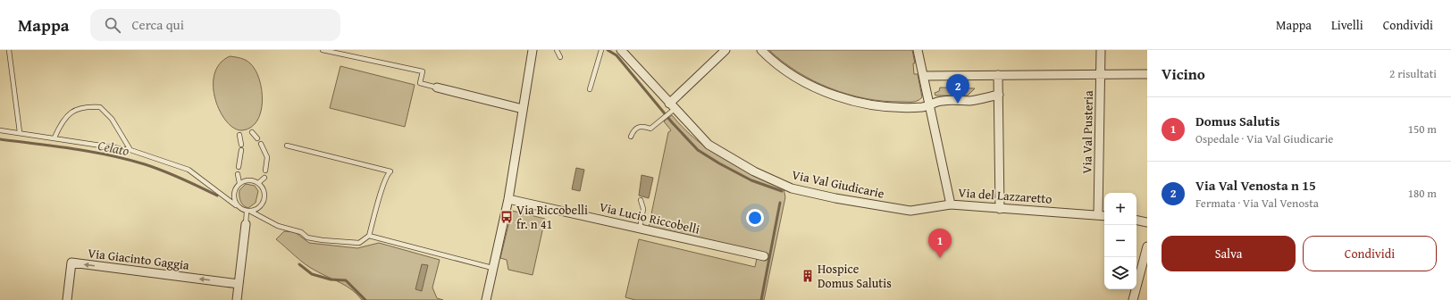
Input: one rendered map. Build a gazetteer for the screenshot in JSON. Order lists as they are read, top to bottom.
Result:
{
  "streets": {
    "street": [
      "Via Val Pusteria",
      "Via Val Giudicarie",
      "Via del Lazzaretto",
      "Via Lucio Riccobelli",
      "Via Giacinto Gaggia"
    ]
  },
  "crossings": [
    ["Via Val Pusteria", "Via del Lazzaretto"],
    ["Via Val Giudicarie", "Via del Lazzaretto"]
  ],
  "one_way": ["Via Giacinto Gaggia"],
  "water": ["Celato"],
  "places": {
    "bus stop": ["Via Riccobelli fr. n 41"],
    "building": ["Hospice Domus Salutis"]
  },
  "page": {
    "header": "Mappa",
    "search": "Cerca qui",
    "nav": ["Mappa", "Livelli", "Condividi"],
    "heading": ["Vicino", "2 risultati"],
    "pins": ["2", "1"],
    "list": [
      {
        "mark": "1",
        "name": "Domus Salutis",
        "note": "Ospedale · Via Val Giudicarie",
        "value": "150 m"
      },
      {
        "mark": "2",
        "name": "Via Val Venosta n 15",
        "note": "Fermata · Via Val Venosta",
        "value": "180 m"
      }
    ],
    "map_buttons": ["+", "−"],
    "buttons": ["Salva", "Condividi"]
  }
}
